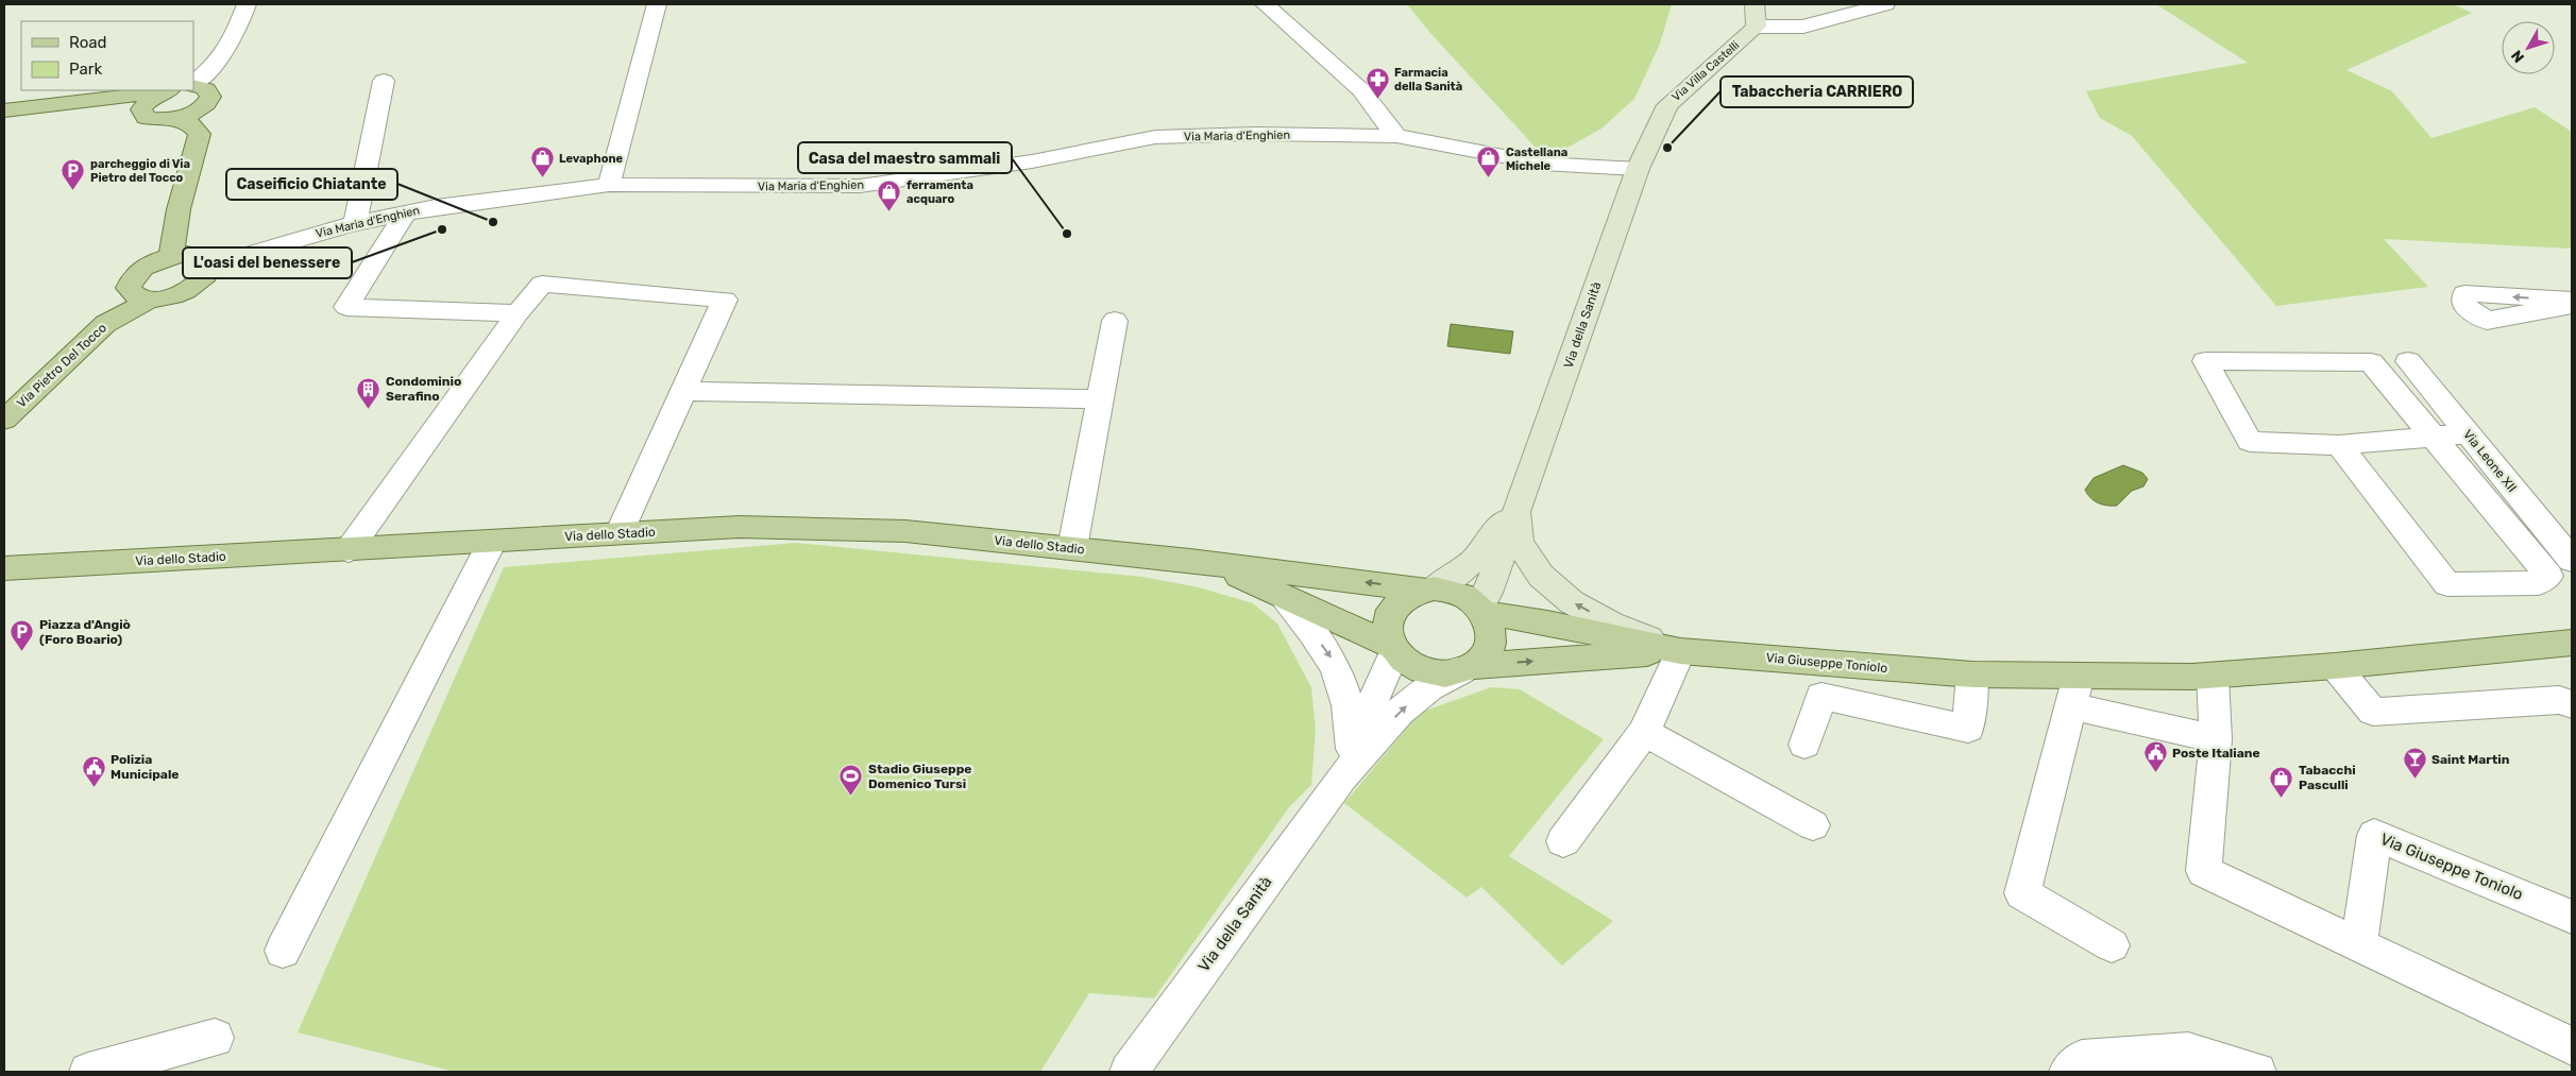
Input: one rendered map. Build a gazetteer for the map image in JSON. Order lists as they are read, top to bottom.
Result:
{
  "streets": {
    "main road": [
      "Via Villa Castelli",
      "Via della Sanità",
      "Via Pietro Del Tocco",
      "Via dello Stadio",
      "Via Giuseppe Toniolo"
    ],
    "street": ["Via Maria d'Enghien", "Via Leone XII"]
  },
  "crossings": [
    ["Via Villa Castelli", "Via Maria d'Enghien"],
    ["Via Villa Castelli", "Via della Sanità"],
    ["Via Maria d'Enghien", "Via della Sanità"],
    ["Via Maria d'Enghien", "Via Pietro Del Tocco"],
    ["Via della Sanità", "Via dello Stadio"],
    ["Via della Sanità", "Via Giuseppe Toniolo"],
    ["Via dello Stadio", "Via Giuseppe Toniolo"]
  ],
  "places": {
    "pharmacy": ["Farmacia della Sanità"],
    "other": [
      "Tabaccheria CARRIERO",
      "Caseificio Chiatante",
      "L'oasi del benessere",
      "Casa del maestro sammali"
    ],
    "shop": [
      "Levaphone",
      "Castellana Michele",
      "ferramenta acquaro",
      "Tabacchi Pasculli"
    ],
    "parking": ["parcheggio di Via Pietro del Tocco", "Piazza d'Angiò (Foro Boario)"],
    "building": ["Condominio Serafino"],
    "public building": ["Poste Italiane", "Polizia Municipale"],
    "bar": ["Saint Martin"],
    "sports": ["Stadio Giuseppe Domenico Tursi"]
  },
  "legend": ["Road", "Park"],
  "north": "bottom left"
}
